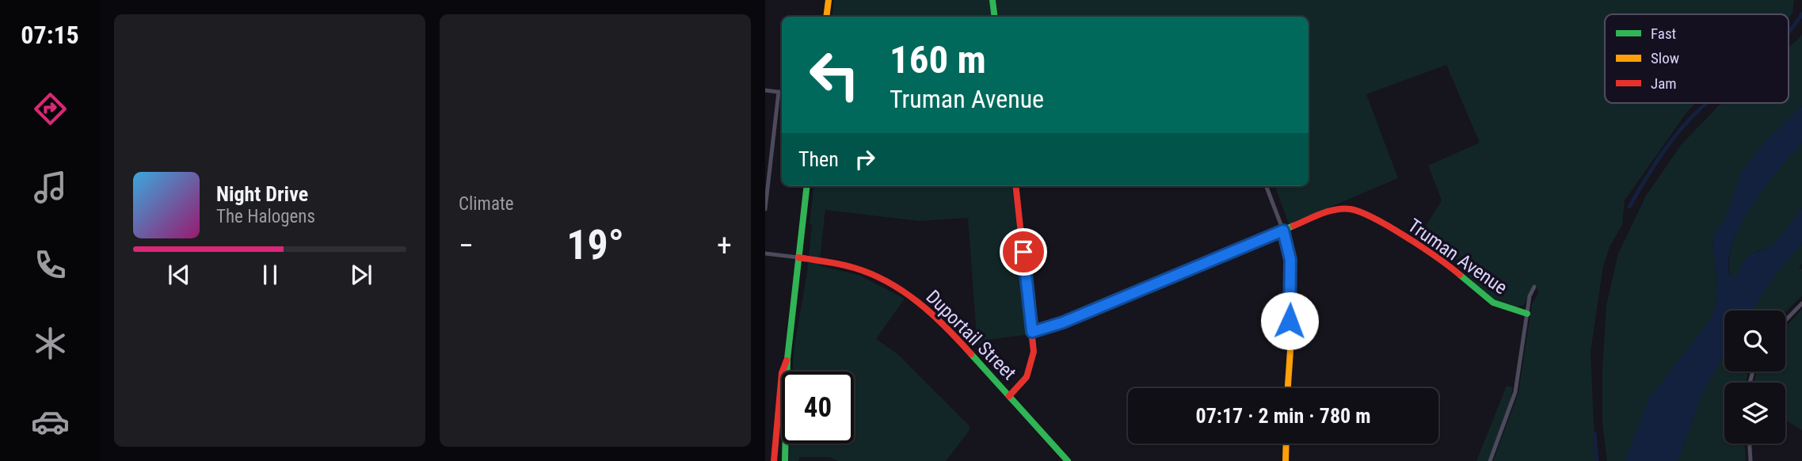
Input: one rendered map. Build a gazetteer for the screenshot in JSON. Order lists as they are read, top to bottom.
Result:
{
  "streets": {
    "street": ["Truman Avenue", "Duportail Street"]
  },
  "legend": ["Fast", "Slow", "Jam"],
  "page": {
    "tabs": "07:15",
    "tile": "Climate",
    "turn": ["160 m", "Truman Avenue"],
    "then": "Then",
    "song": ["Night Drive", "The Halogens"],
    "heat": ["−", "19°", "+"],
    "limit": "40",
    "trip": "07:17 · 2 min · 780 m"
  }
}
